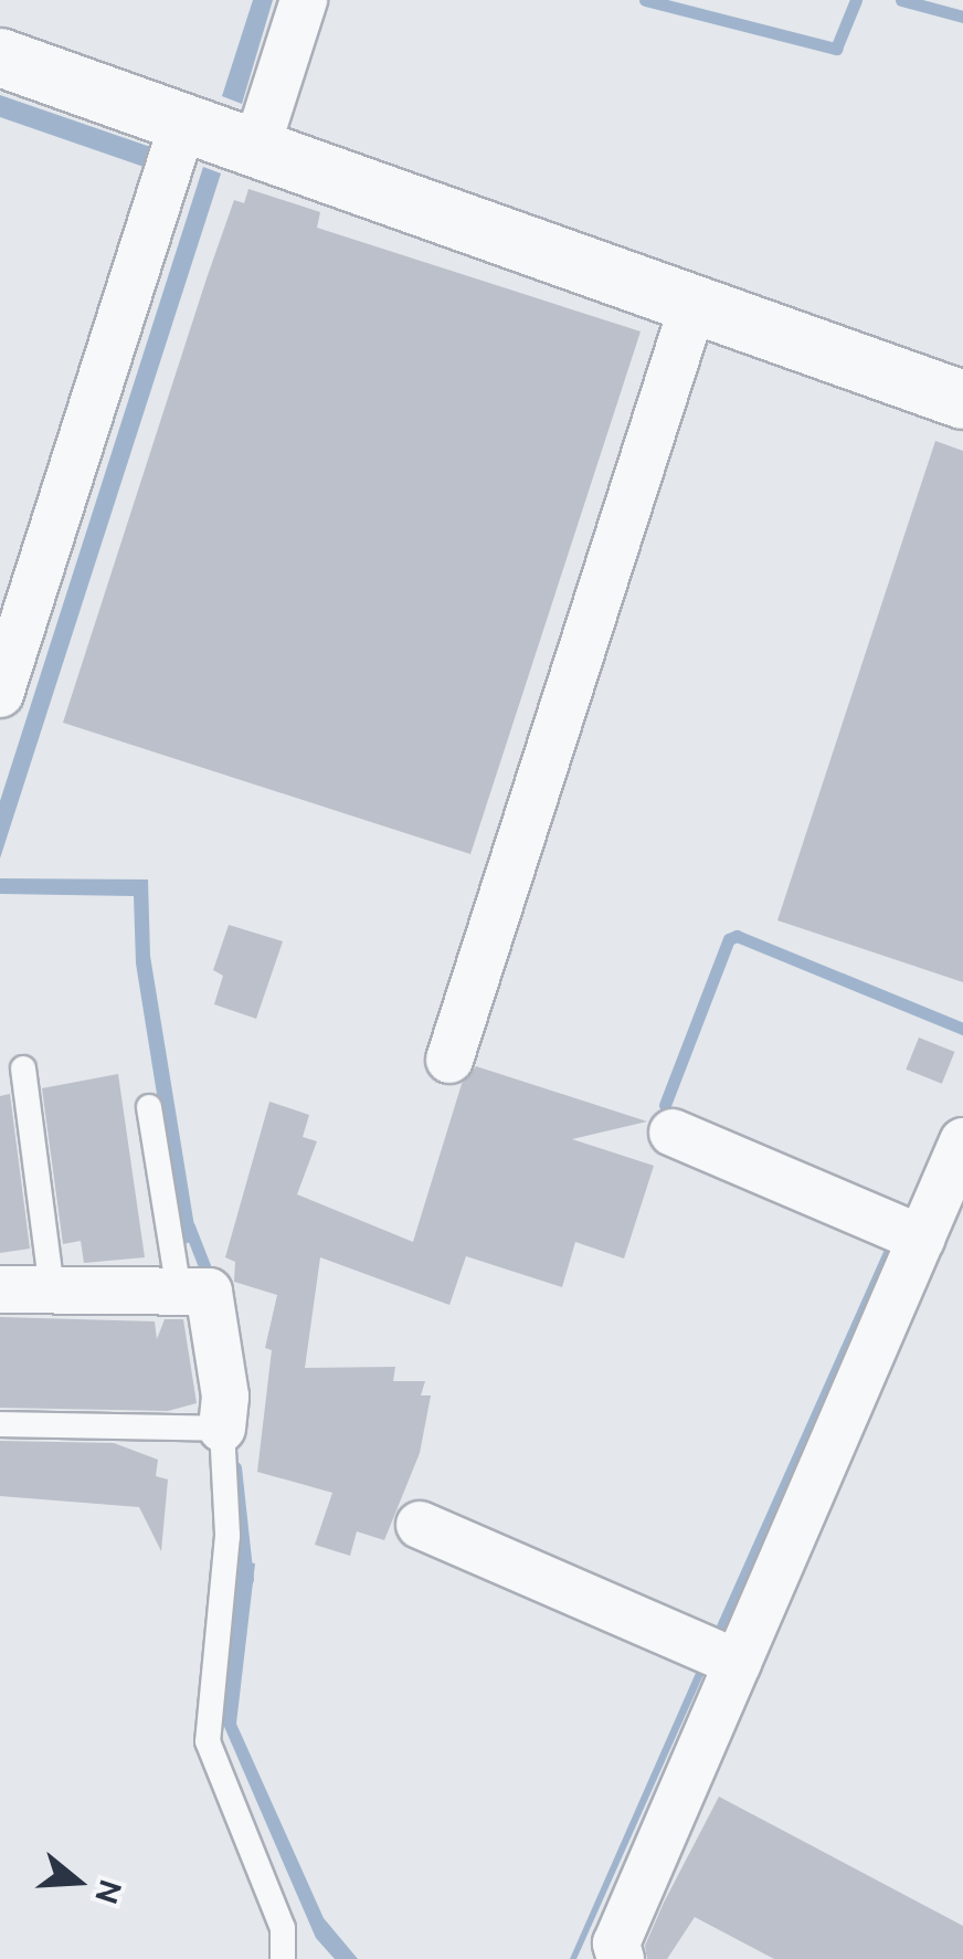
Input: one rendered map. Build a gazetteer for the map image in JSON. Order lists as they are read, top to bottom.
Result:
{
  "north": "right"
}
